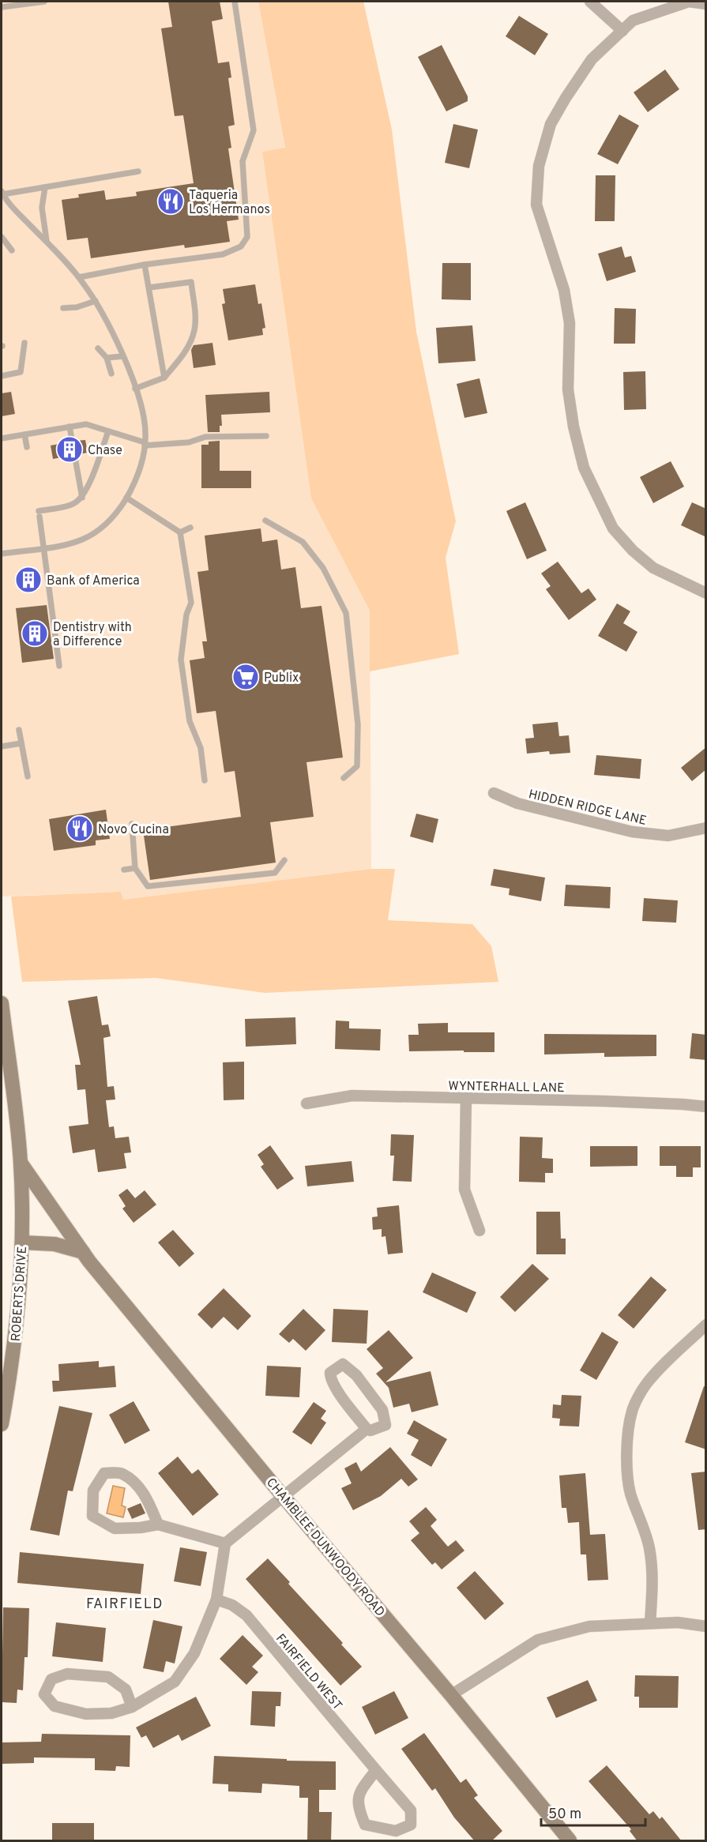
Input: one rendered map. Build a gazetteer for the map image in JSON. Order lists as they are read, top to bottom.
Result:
{
  "streets": {
    "street": [
      "HIDDEN RIDGE LANE",
      "WYNTERHALL LANE",
      "ROBERTS DRIVE",
      "CHAMBLEE DUNWOODY ROAD",
      "FAIRFIELD WEST"
    ]
  },
  "crossings": [
    ["ROBERTS DRIVE", "CHAMBLEE DUNWOODY ROAD"]
  ],
  "districts": ["FAIRFIELD"],
  "places": {
    "restaurant": ["Taqueria Los Hermanos", "Novo Cucina"],
    "building": ["Chase", "Bank of America", "Dentistry with a Difference"],
    "supermarket": ["Publix"]
  },
  "scale_bar": "50 m"
}
